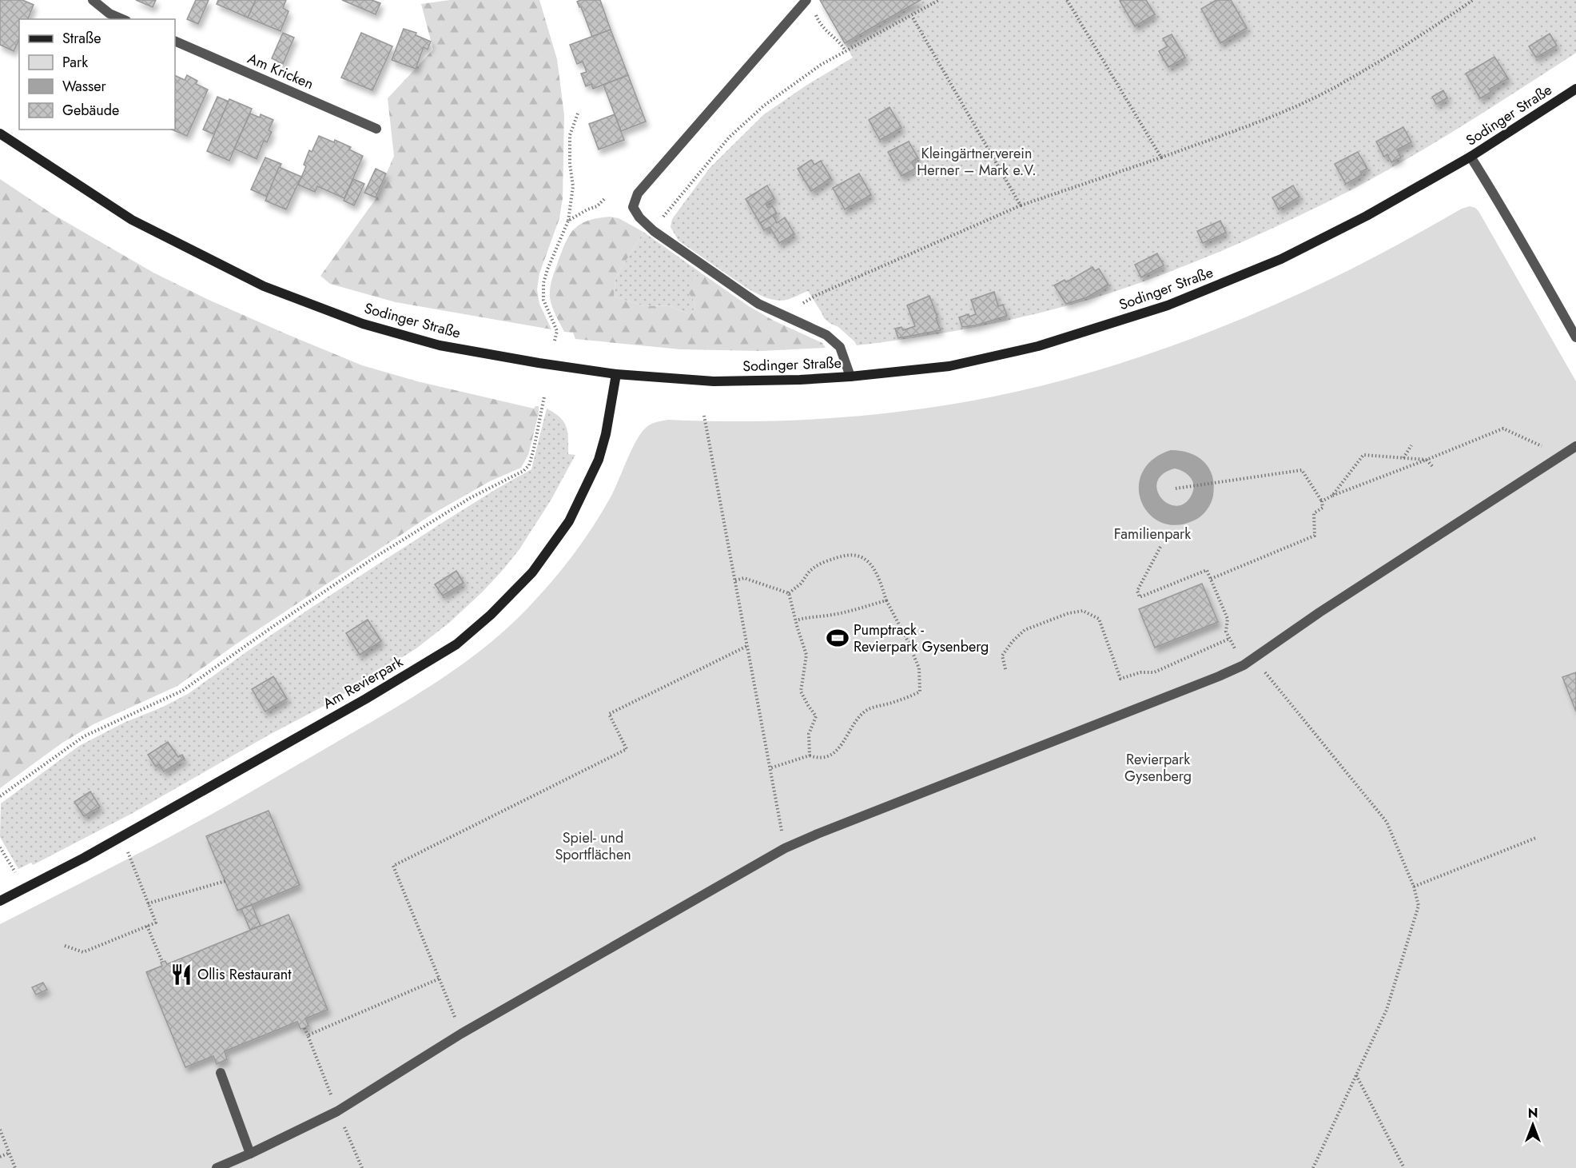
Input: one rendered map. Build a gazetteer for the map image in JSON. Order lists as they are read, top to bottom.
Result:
{
  "streets": {
    "main road": ["Sodinger Straße", "Am Revierpark"],
    "street": ["Am Kricken"]
  },
  "crossings": [
    ["Sodinger Straße", "Am Revierpark"]
  ],
  "parks": [
    "Kleingärtnerverein Herner – Mark e.V.",
    "Familienpark",
    "Revierpark Gysenberg",
    "Spiel- und Sportflächen"
  ],
  "places": {
    "sports": ["Pumptrack - Revierpark Gysenberg"],
    "restaurant": ["Ollis Restaurant"]
  },
  "legend": [
    "Straße",
    "Park",
    "Wasser",
    "Gebäude"
  ],
  "north": "top"
}
